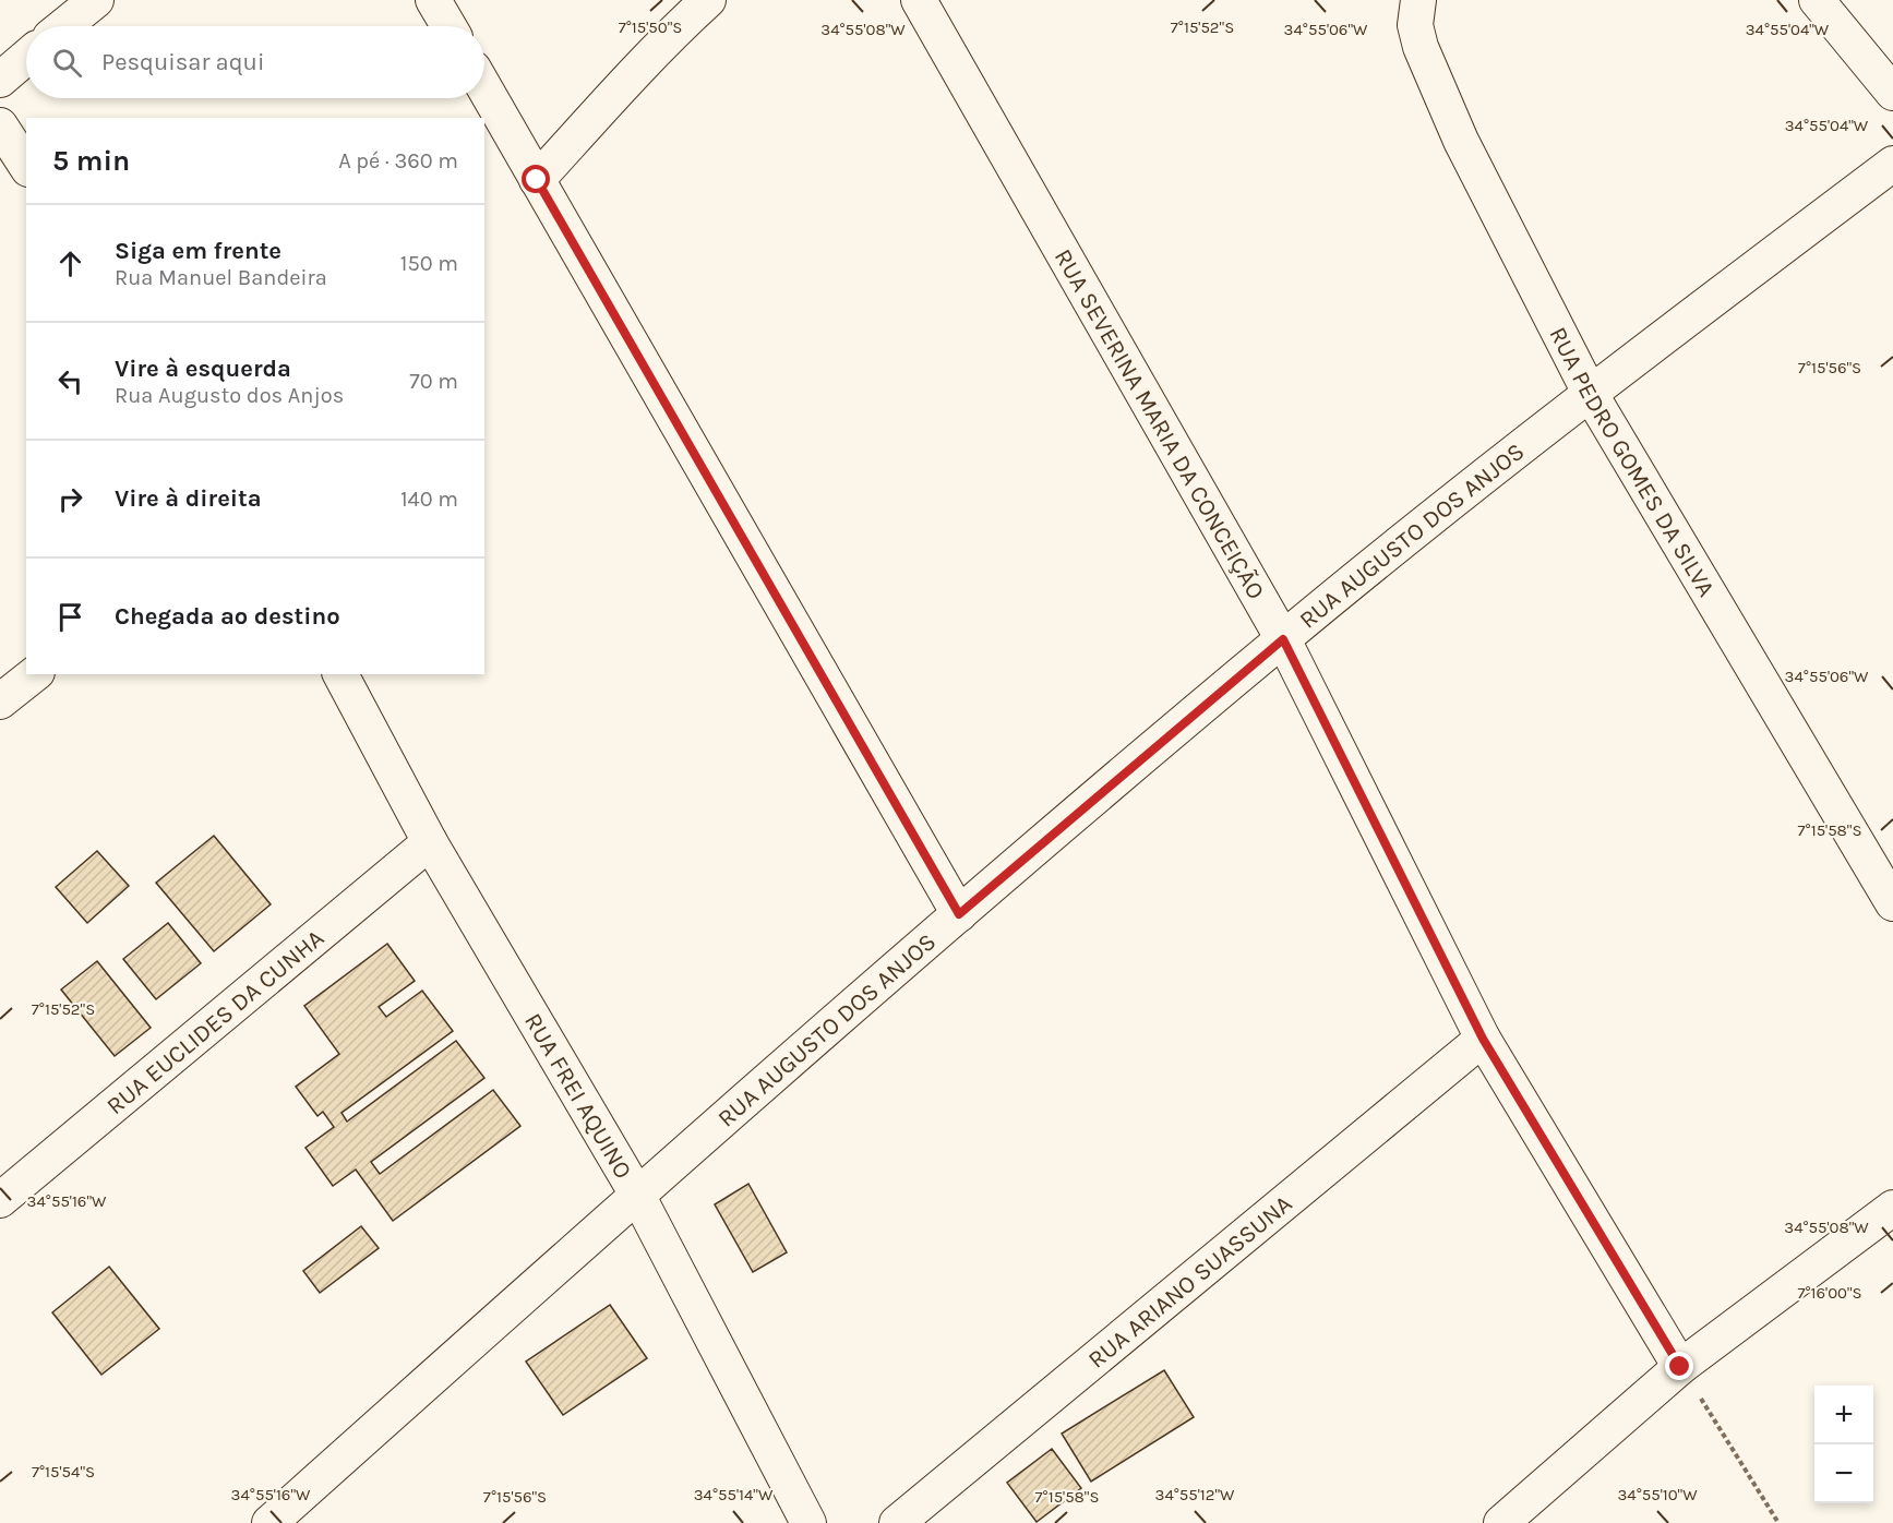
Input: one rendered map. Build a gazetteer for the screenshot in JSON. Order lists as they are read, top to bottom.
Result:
{
  "streets": {
    "street": [
      "RUA SEVERINA MARIA DA CONCEIÇÃO",
      "RUA PEDRO GOMES DA SILVA",
      "RUA AUGUSTO DOS ANJOS",
      "RUA EUCLIDES DA CUNHA",
      "RUA FREI AQUINO",
      "RUA ARIANO SUASSUNA"
    ]
  },
  "crossings": [
    ["RUA SEVERINA MARIA DA CONCEIÇÃO", "RUA AUGUSTO DOS ANJOS"],
    ["RUA SEVERINA MARIA DA CONCEIÇÃO", "RUA ARIANO SUASSUNA"],
    ["RUA PEDRO GOMES DA SILVA", "RUA AUGUSTO DOS ANJOS"],
    ["RUA AUGUSTO DOS ANJOS", "RUA FREI AQUINO"],
    ["RUA EUCLIDES DA CUNHA", "RUA FREI AQUINO"]
  ],
  "page": {
    "search": "Pesquisar aqui",
    "heading": ["5 min", "A pé · 360 m"],
    "list": [
      ["Siga em frente", "Rua Manuel Bandeira", "150 m"],
      ["Vire à esquerda", "Rua Augusto dos Anjos", "70 m"],
      ["Vire à direita", "140 m"],
      "Chegada ao destino"
    ],
    "map_buttons": ["+", "−"]
  },
  "coordinates": [
    "7°15'50\"S",
    "7°15'52\"S",
    "34°55'08\"W",
    "34°55'06\"W",
    "34°55'04\"W",
    "7°15'56\"S",
    "7°15'58\"S",
    "34°55'16\"W",
    "7°16'00\"S",
    "7°15'54\"S",
    "34°55'14\"W",
    "34°55'12\"W",
    "34°55'10\"W"
  ]
}
